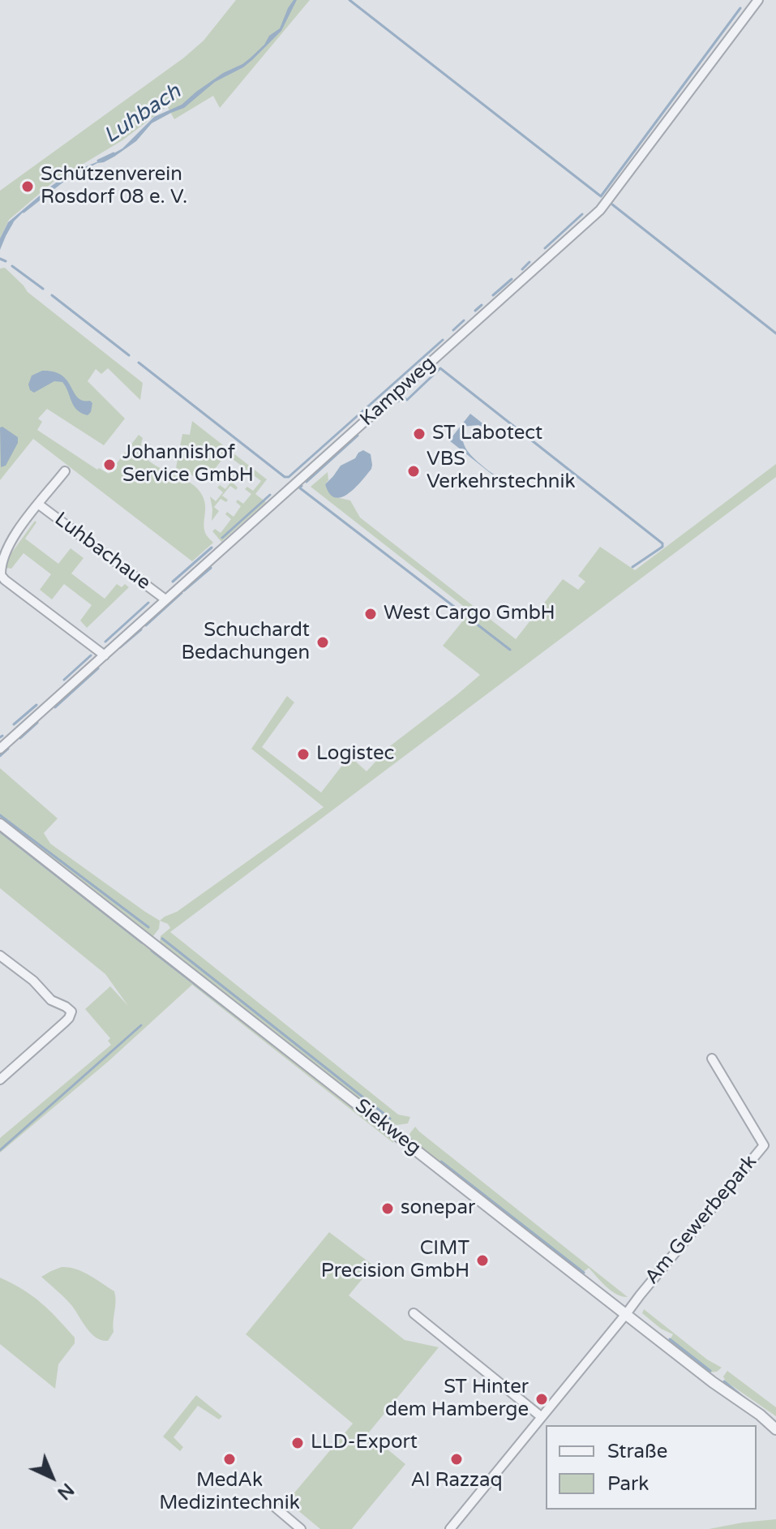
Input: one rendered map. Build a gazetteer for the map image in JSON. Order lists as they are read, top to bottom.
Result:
{
  "streets": {
    "street": [
      "Kampweg",
      "Luhbachaue",
      "Siekweg",
      "Am Gewerbepark"
    ]
  },
  "crossings": [
    ["Kampweg", "Luhbachaue"],
    ["Siekweg", "Am Gewerbepark"]
  ],
  "water": ["Luhbach"],
  "places": [
    "Schützenverein Rosdorf 08 e. V.",
    "ST Labotect",
    "Johannishof Service GmbH",
    "VBS Verkehrstechnik",
    "West Cargo GmbH",
    "Schuchardt Bedachungen",
    "Logistec",
    "sonepar",
    "CIMT Precision GmbH",
    "ST Hinter dem Hamberge",
    "LLD-Export",
    "MedAk Medizintechnik",
    "Al Razzaq"
  ],
  "legend": ["Straße", "Park"],
  "north": "bottom right"
}
